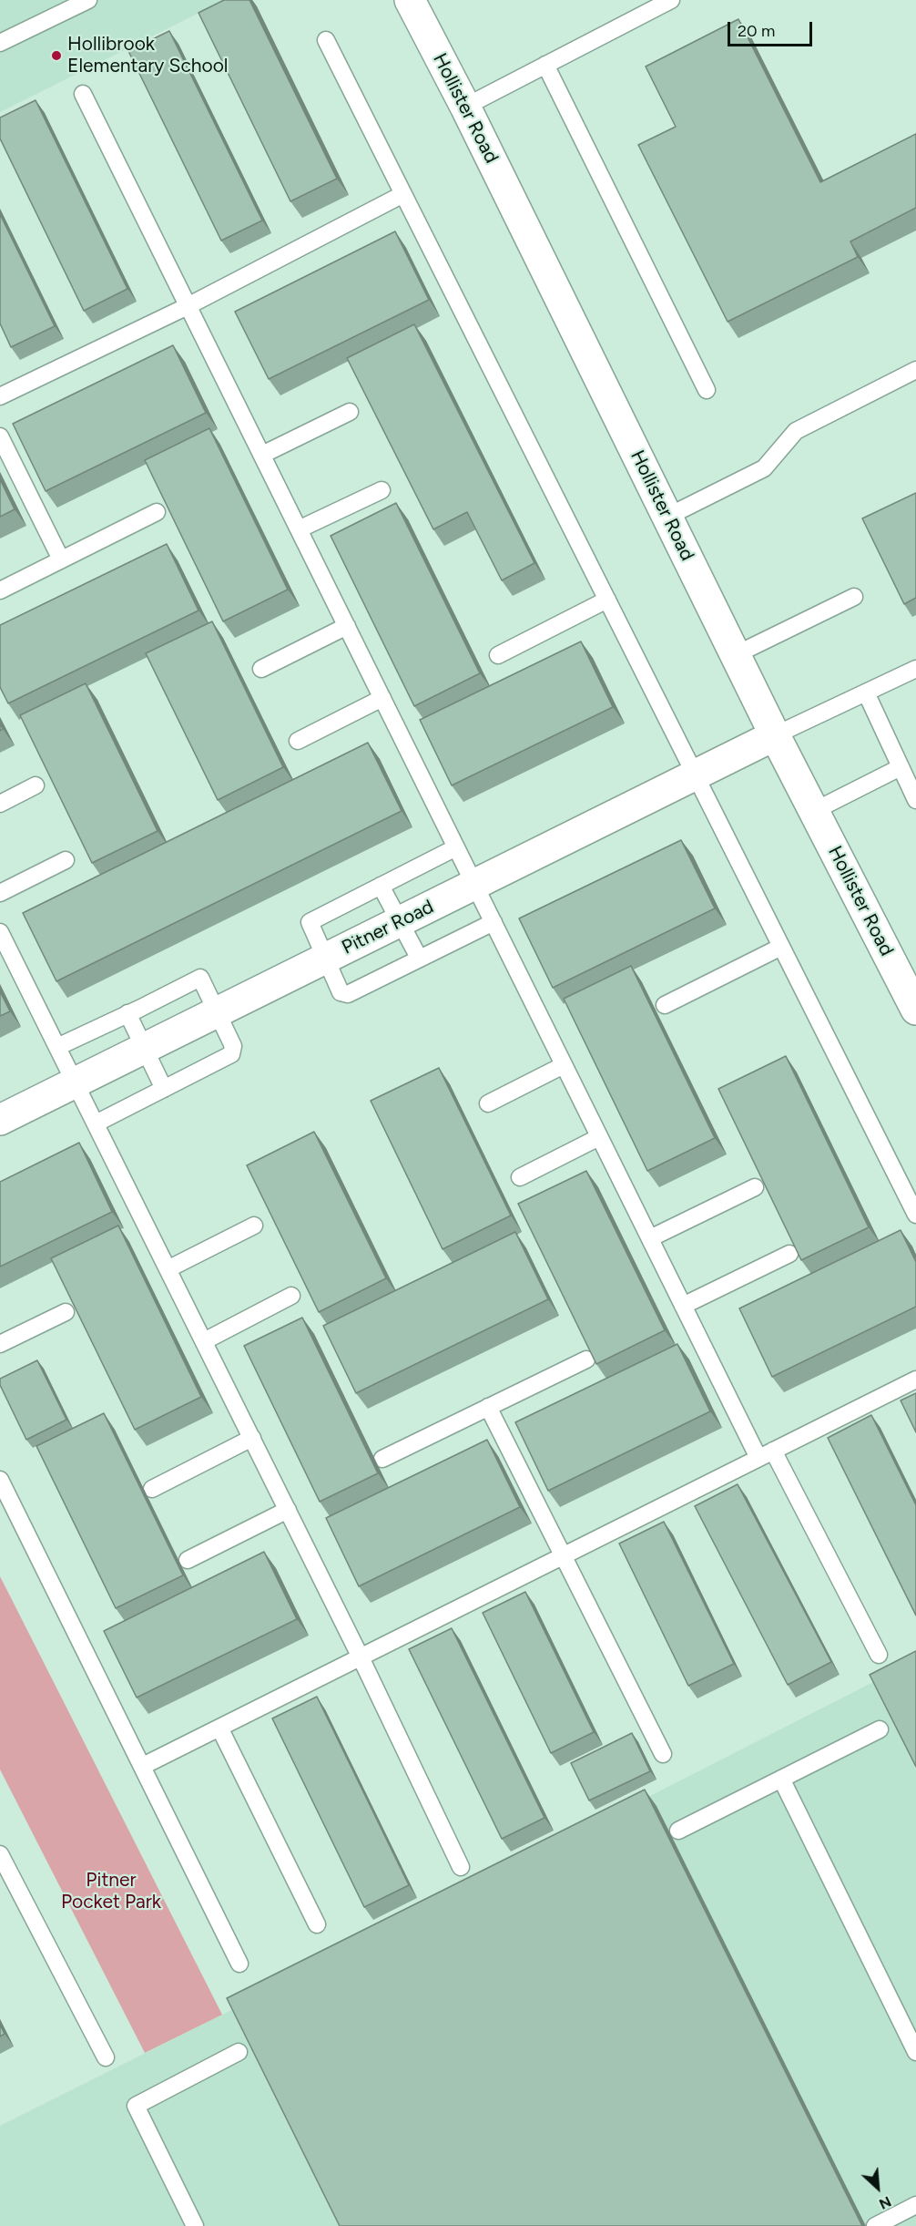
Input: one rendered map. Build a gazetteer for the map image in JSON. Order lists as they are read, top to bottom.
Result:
{
  "streets": {
    "street": ["Hollister Road", "Pitner Road"]
  },
  "crossings": [
    ["Hollister Road", "Pitner Road"]
  ],
  "parks": ["Pitner Pocket Park"],
  "places": ["Hollibrook Elementary School"],
  "scale_bar": "20 m",
  "north": "bottom right"
}
